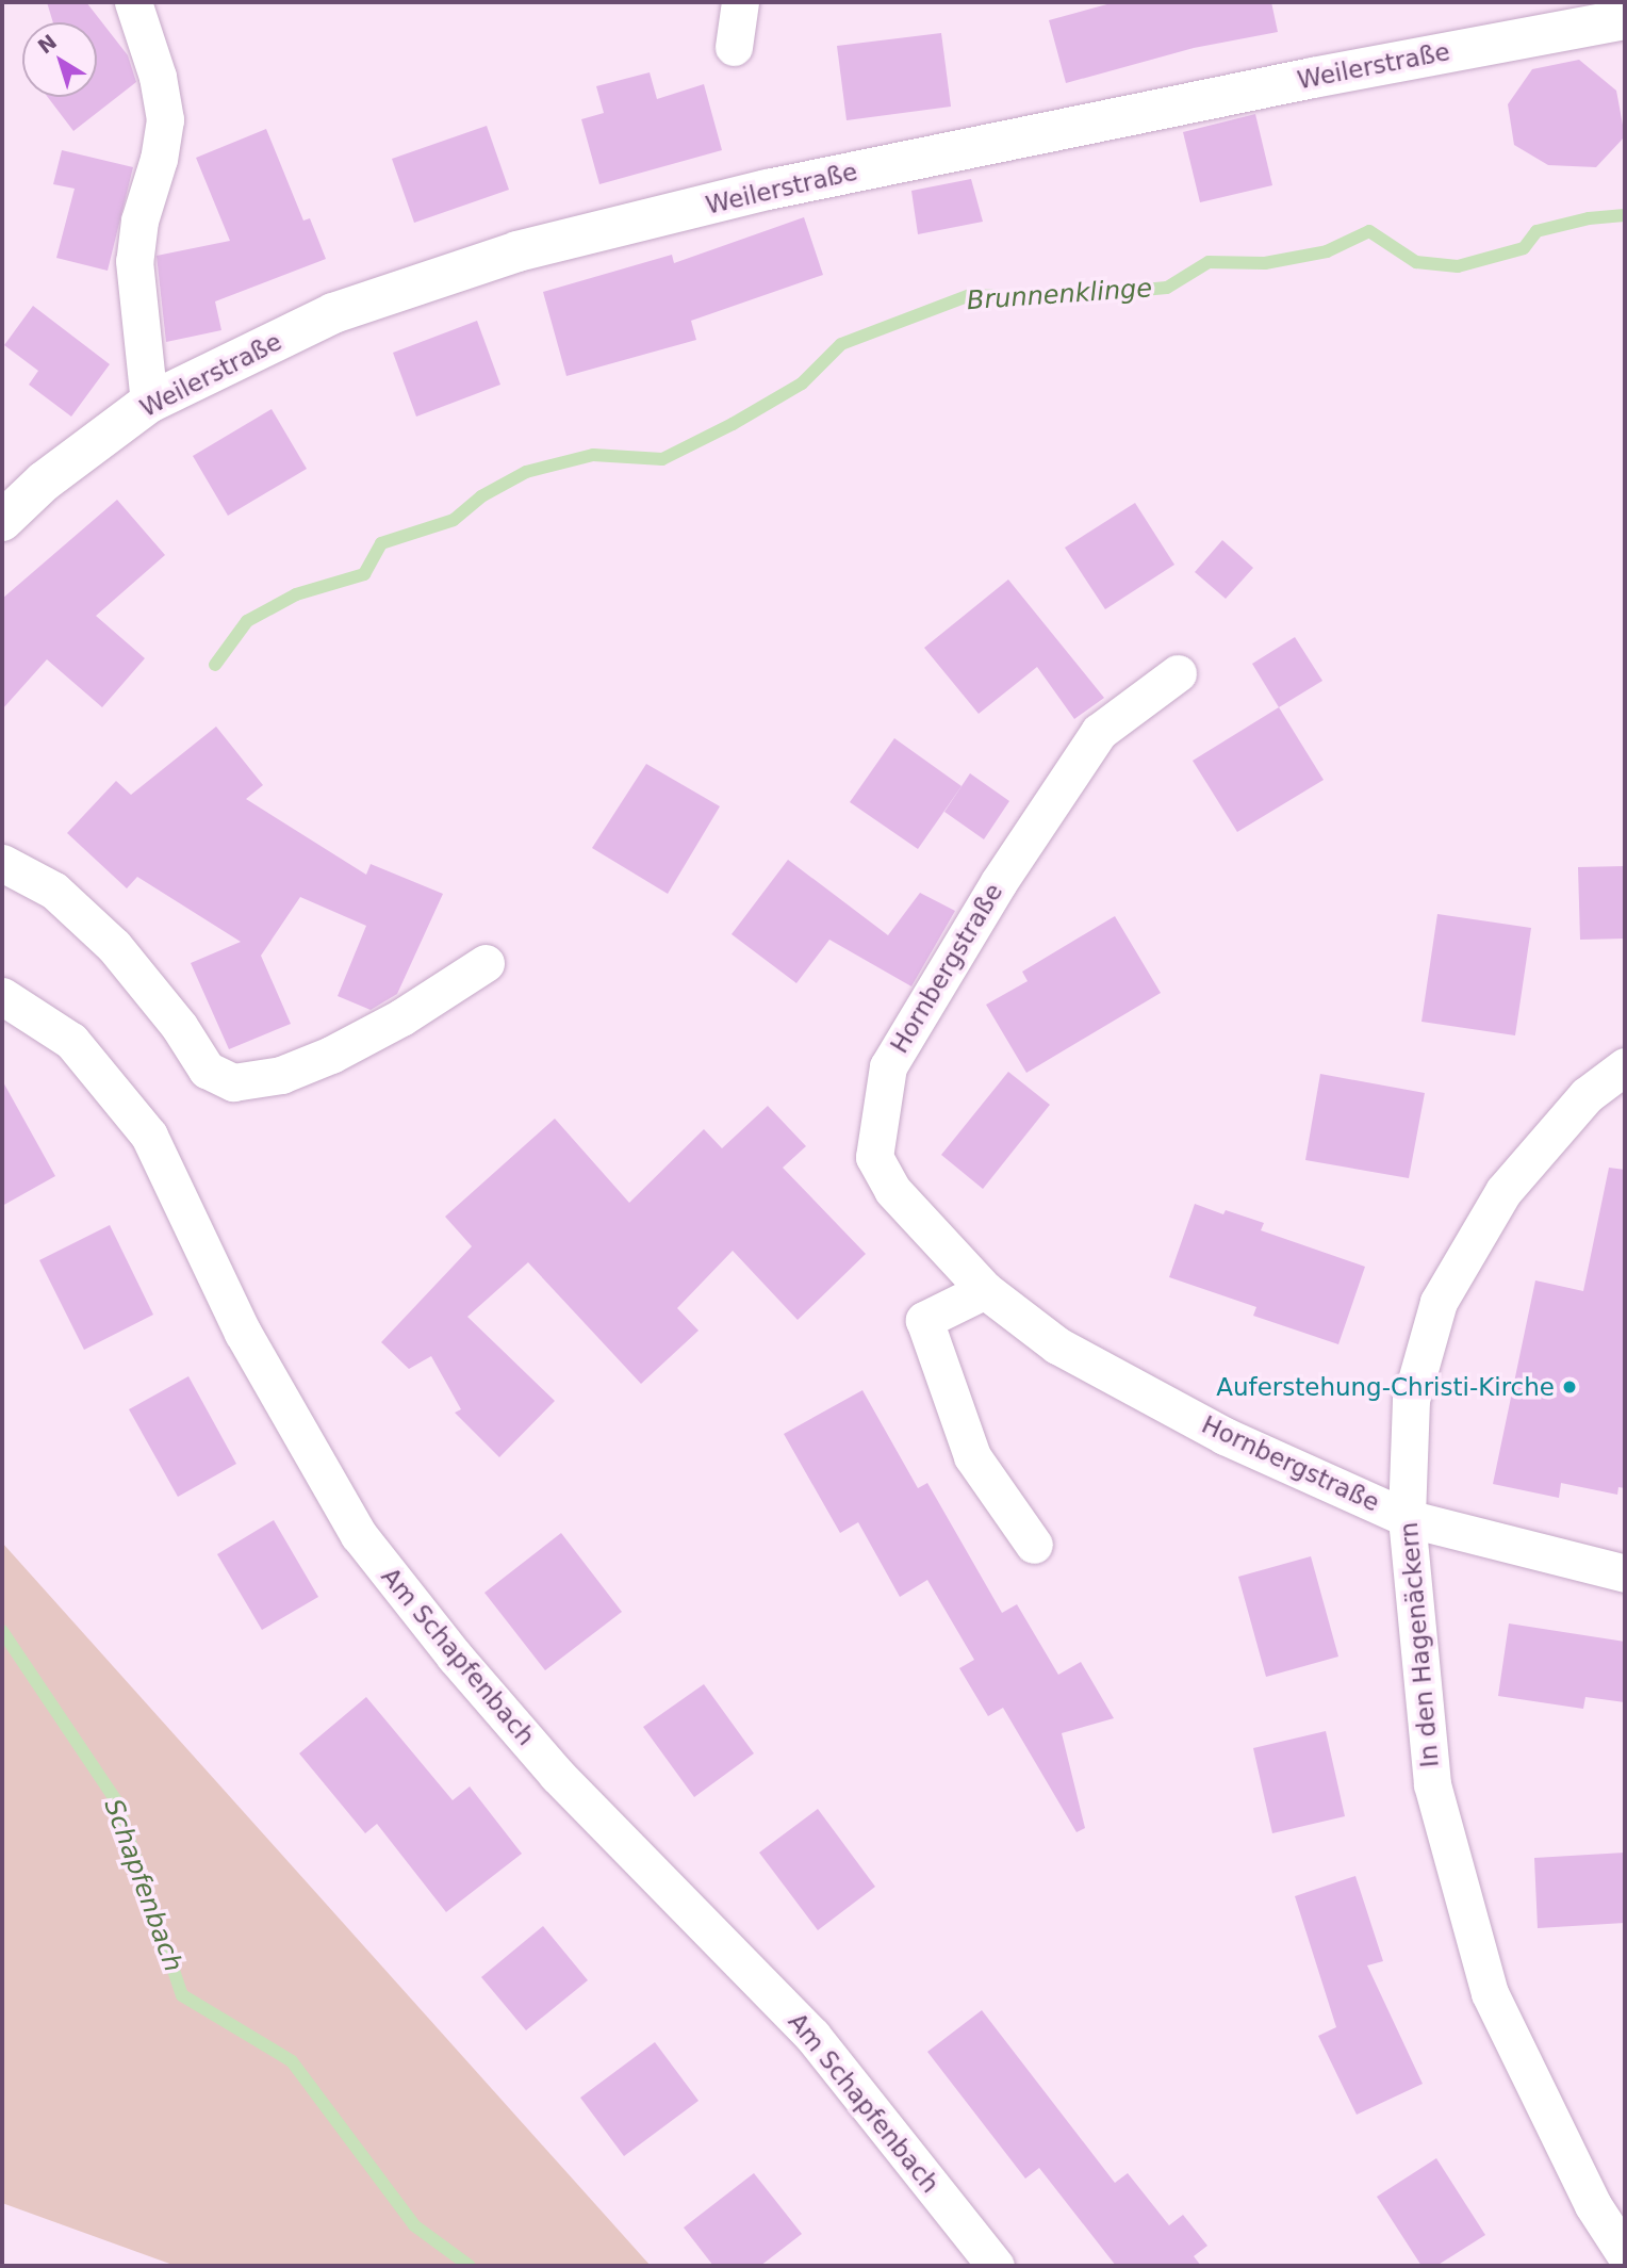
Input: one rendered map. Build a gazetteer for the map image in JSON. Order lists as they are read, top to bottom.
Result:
{
  "streets": {
    "main road": ["Weilerstraße"],
    "street": ["Hornbergstraße", "In den Hagenäckern", "Am Schapfenbach"]
  },
  "crossings": [
    ["Hornbergstraße", "In den Hagenäckern"]
  ],
  "water": ["Brunnenklinge", "Schapfenbach"],
  "places": ["Auferstehung-Christi-Kirche"],
  "north": "top left"
}
